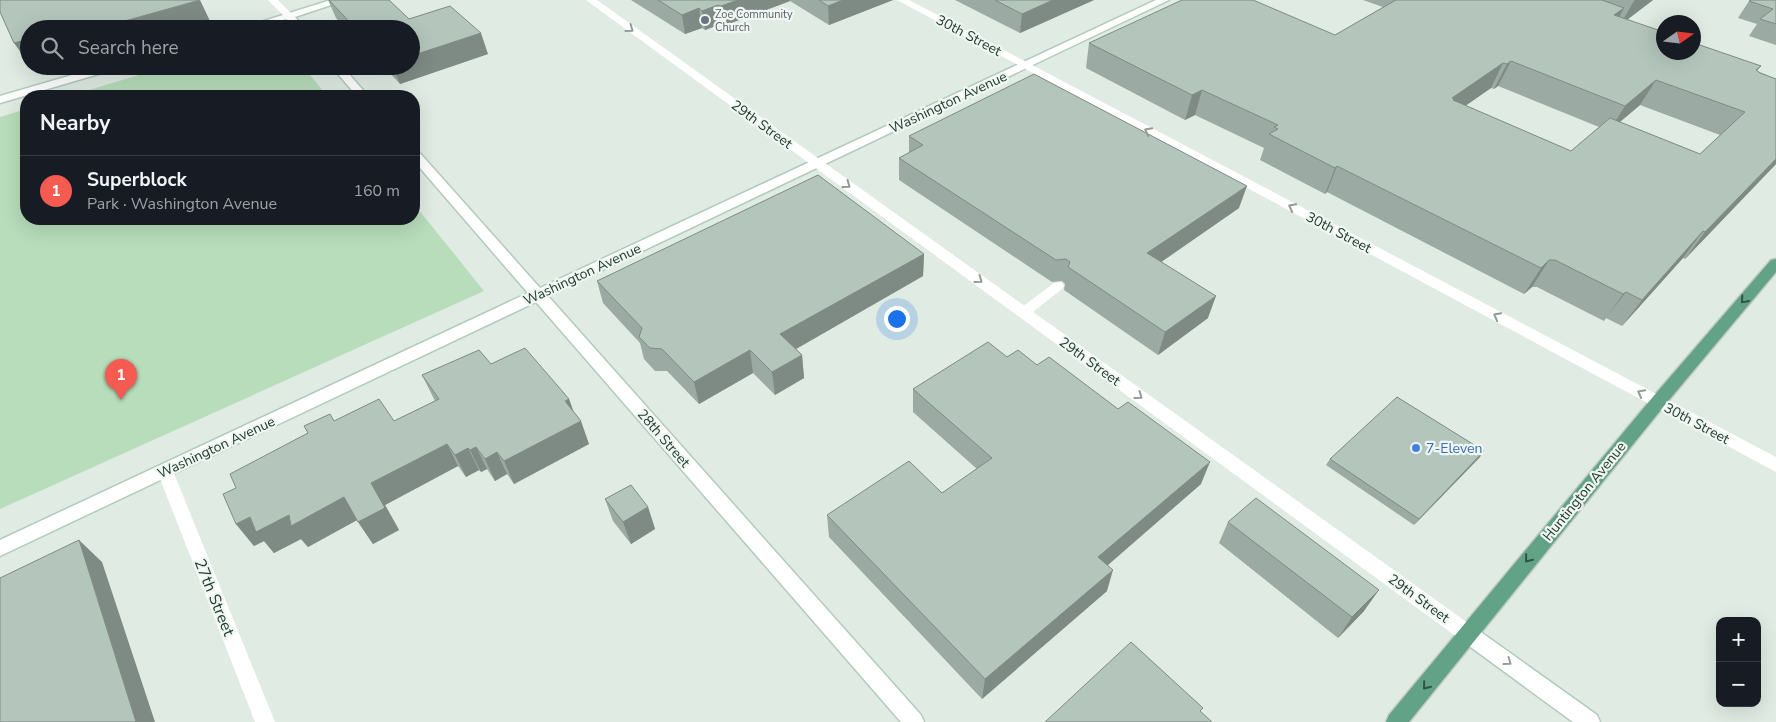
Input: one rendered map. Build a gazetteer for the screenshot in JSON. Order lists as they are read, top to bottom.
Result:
{
  "streets": {
    "main road": ["Huntington Avenue"],
    "street": [
      "30th Street",
      "Washington Avenue",
      "29th Street",
      "28th Street",
      "27th Street"
    ]
  },
  "crossings": [
    ["30th Street", "Washington Avenue"],
    ["30th Street", "Huntington Avenue"],
    ["Washington Avenue", "29th Street"],
    ["Washington Avenue", "28th Street"],
    ["Washington Avenue", "27th Street"],
    ["29th Street", "Huntington Avenue"]
  ],
  "one_way": ["30th Street", "29th Street", "Huntington Avenue"],
  "places": ["Zoe Community Church", "7-Eleven"],
  "north": "right",
  "page": {
    "search": "Search here",
    "heading": "Nearby",
    "list": [
      {
        "mark": "1",
        "name": "Superblock",
        "note": "Park · Washington Avenue",
        "value": "160 m"
      }
    ],
    "pins": "1",
    "map_buttons": ["+", "−"]
  }
}
